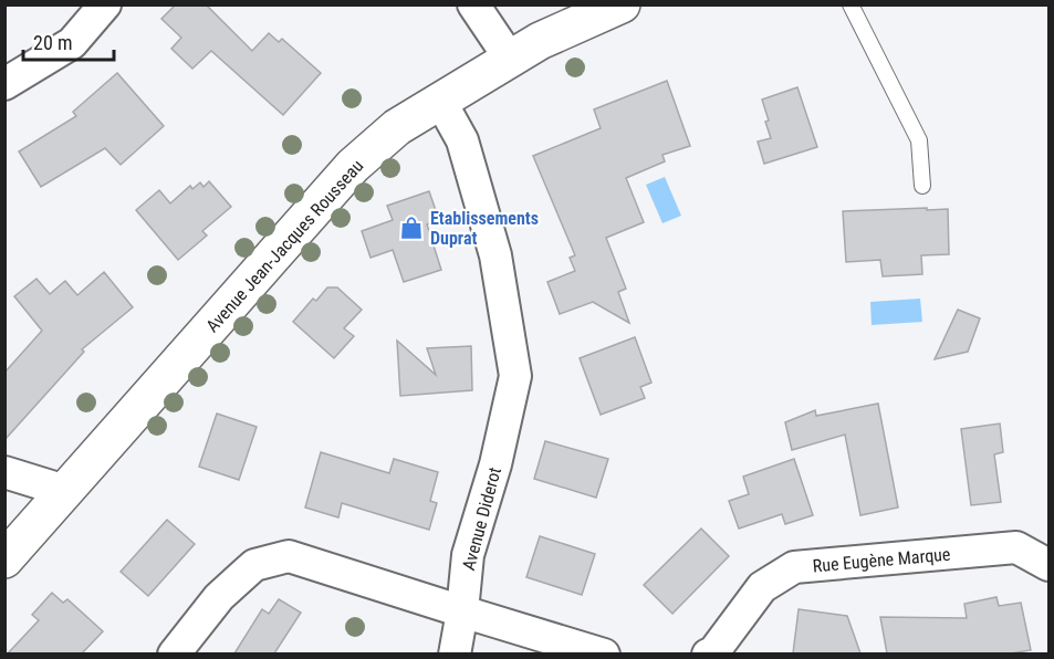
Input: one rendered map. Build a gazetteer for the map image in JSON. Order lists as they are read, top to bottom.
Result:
{
  "streets": {
    "street": ["Avenue Jean-Jacques Rousseau", "Avenue Diderot", "Rue Eugène Marque"]
  },
  "crossings": [
    ["Avenue Jean-Jacques Rousseau", "Avenue Diderot"]
  ],
  "places": {
    "shop": ["Etablissements Duprat"]
  },
  "scale_bar": "20 m"
}
